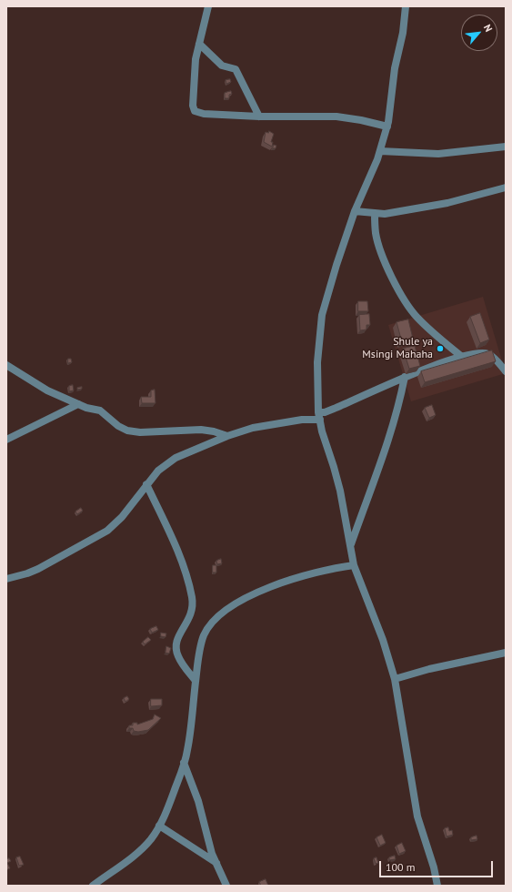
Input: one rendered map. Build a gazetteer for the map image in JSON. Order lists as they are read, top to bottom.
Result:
{
  "places": ["Shule ya Msingi Mahaha"],
  "scale_bar": "100 m",
  "north": "top right"
}
